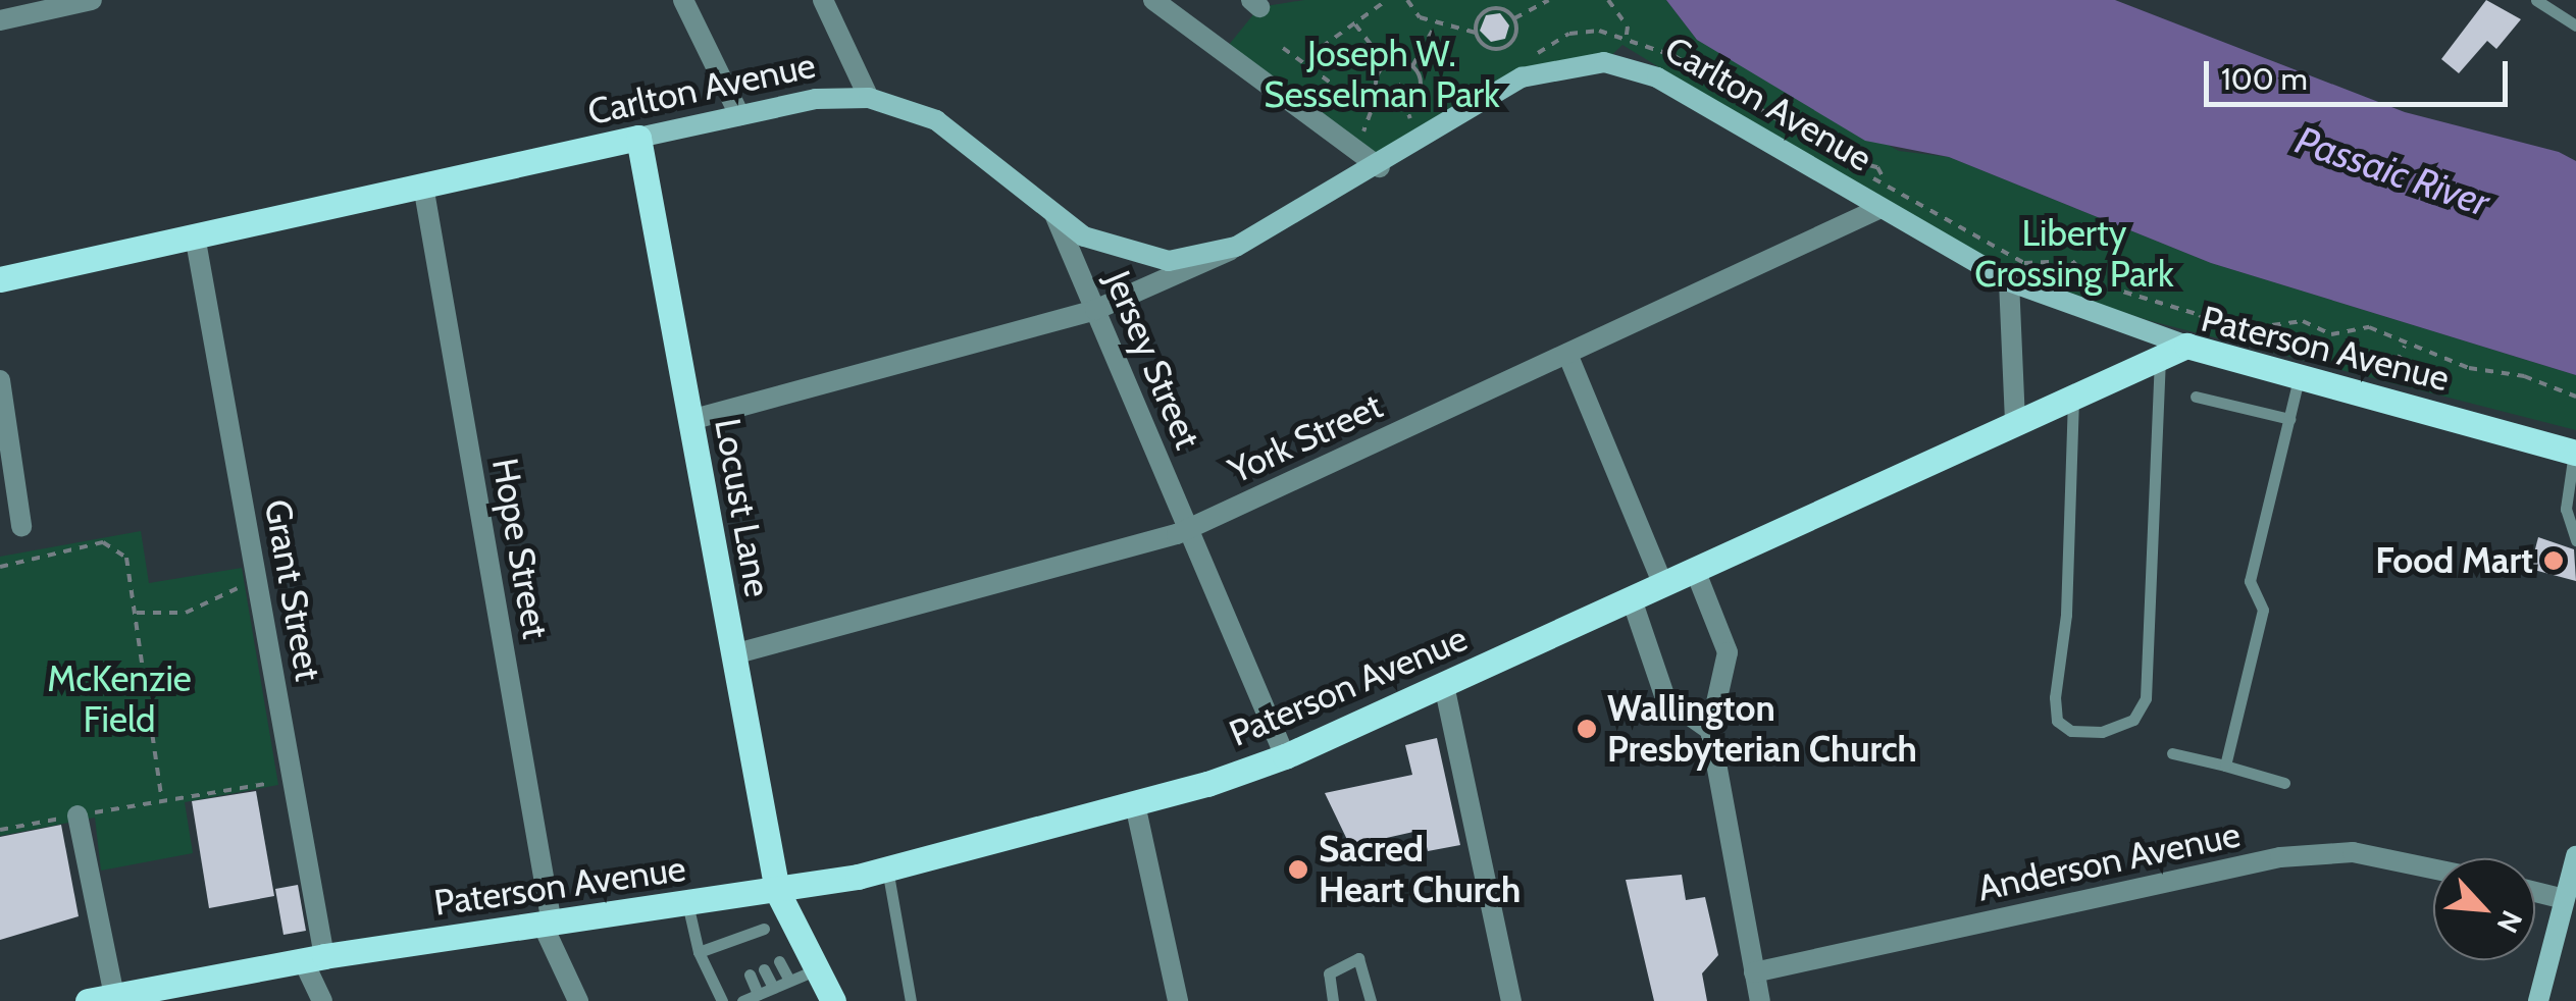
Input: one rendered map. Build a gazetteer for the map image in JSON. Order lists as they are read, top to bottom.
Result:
{
  "streets": {
    "main road": ["Carlton Avenue", "Paterson Avenue", "Locust Lane"],
    "street": [
      "Jersey Street",
      "York Street",
      "Hope Street",
      "Grant Street",
      "Anderson Avenue"
    ]
  },
  "crossings": [
    ["Carlton Avenue", "Paterson Avenue"],
    ["Carlton Avenue", "Jersey Street"],
    ["Carlton Avenue", "York Street"],
    ["Carlton Avenue", "Locust Lane"],
    ["Carlton Avenue", "Hope Street"],
    ["Carlton Avenue", "Grant Street"],
    ["Paterson Avenue", "Jersey Street"],
    ["Paterson Avenue", "Locust Lane"],
    ["Paterson Avenue", "Hope Street"],
    ["Paterson Avenue", "Grant Street"],
    ["Jersey Street", "York Street"],
    ["York Street", "Locust Lane"]
  ],
  "water": ["Passaic River"],
  "parks": ["Joseph W. Sesselman Park", "Liberty Crossing Park", "McKenzie Field"],
  "places": ["Food Mart", "Wallington Presbyterian Church", "Sacred Heart Church"],
  "scale_bar": "100 m",
  "north": "bottom right"
}
